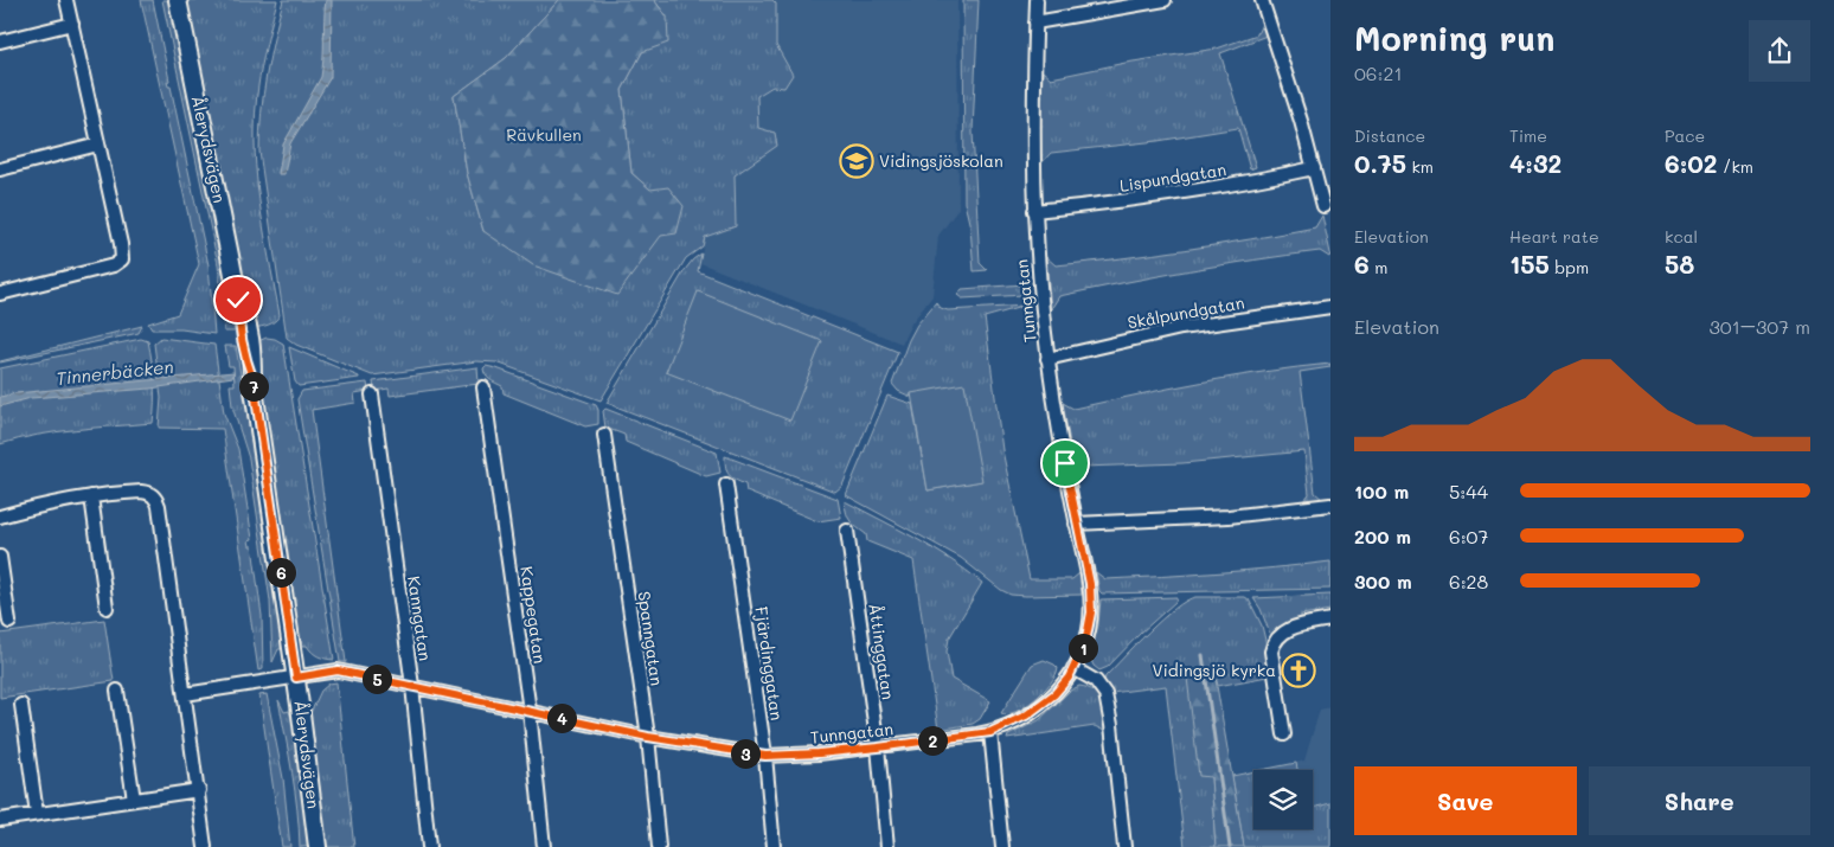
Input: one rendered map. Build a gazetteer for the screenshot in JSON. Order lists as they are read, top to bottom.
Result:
{
  "streets": {
    "main road": ["Ålerydsvägen"],
    "street": [
      "Lispundgatan",
      "Tunngatan",
      "Skålpundgatan",
      "Kappegatan",
      "Kanngatan",
      "Spanngatan",
      "Åttinggatan",
      "Fjärdinggatan"
    ]
  },
  "crossings": [
    ["Ålerydsvägen", "Tunngatan"],
    ["Lispundgatan", "Tunngatan"],
    ["Tunngatan", "Skålpundgatan"],
    ["Tunngatan", "Kappegatan"],
    ["Tunngatan", "Kanngatan"],
    ["Tunngatan", "Spanngatan"],
    ["Tunngatan", "Åttinggatan"],
    ["Tunngatan", "Fjärdinggatan"]
  ],
  "water": ["Tinnerbäcken"],
  "parks": ["Rävkullen"],
  "places": {
    "school or university": ["Vidingsjöskolan"],
    "church": ["Vidingsjö kyrka"]
  },
  "page": {
    "heading": ["Morning run", "06:21"],
    "stats": [
      ["Distance", "0.75 km"],
      ["Time", "4:32"],
      ["Pace", "6:02 /km"],
      ["Elevation", "6 m"],
      ["Heart rate", "155 bpm"],
      ["kcal", "58"]
    ],
    "chart": ["Elevation", "301–307 m"],
    "pins": [
      "7",
      "6",
      "1",
      "5",
      "4",
      "2",
      "3"
    ],
    "list": [
      {
        "name": "100 m",
        "note": "5:44"
      },
      {
        "name": "200 m",
        "note": "6:07"
      },
      {
        "name": "300 m",
        "note": "6:28"
      }
    ],
    "buttons": ["Save", "Share"]
  }
}
